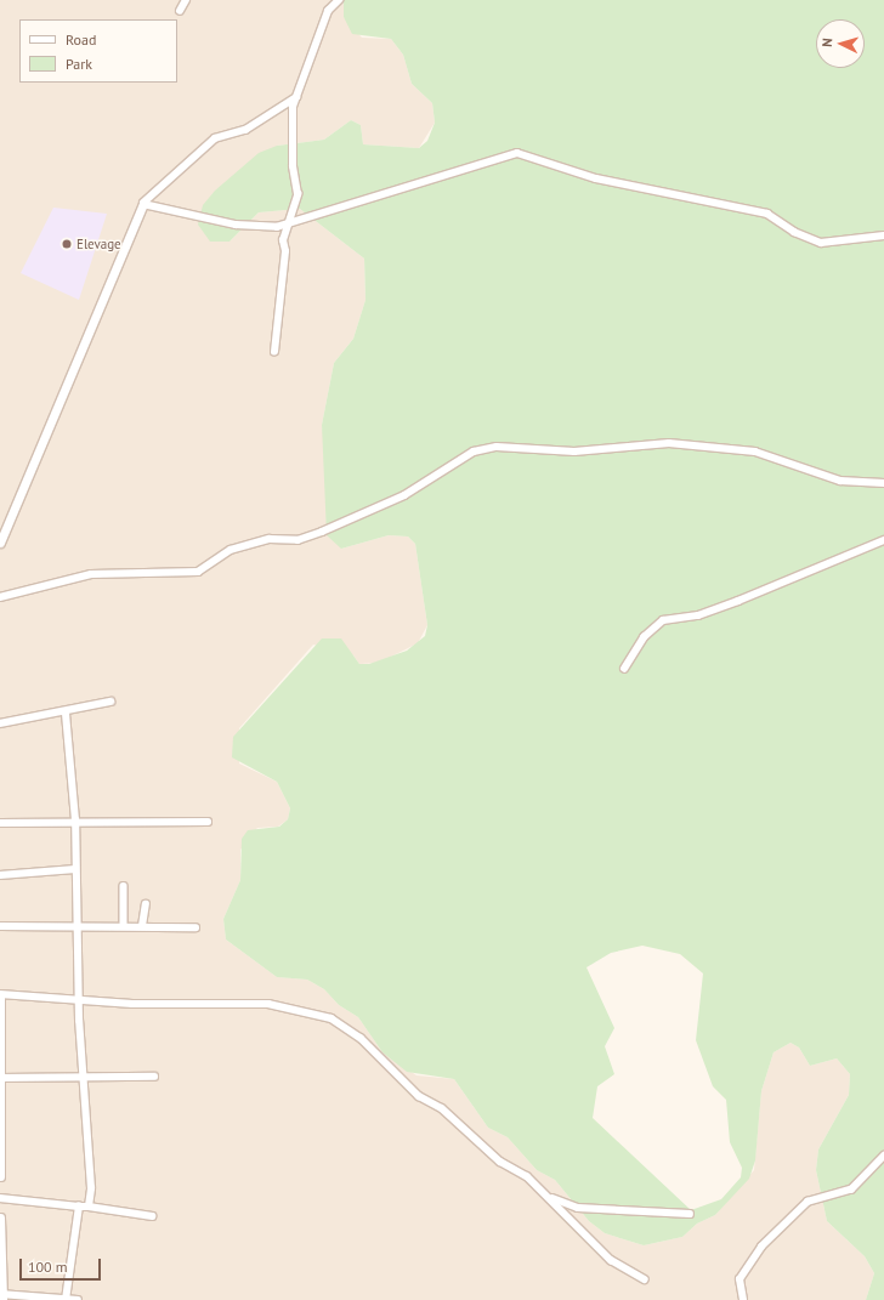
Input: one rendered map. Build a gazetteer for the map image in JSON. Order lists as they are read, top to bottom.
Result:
{
  "places": ["Elevage"],
  "legend": ["Road", "Park"],
  "scale_bar": "100 m",
  "north": "left"
}
